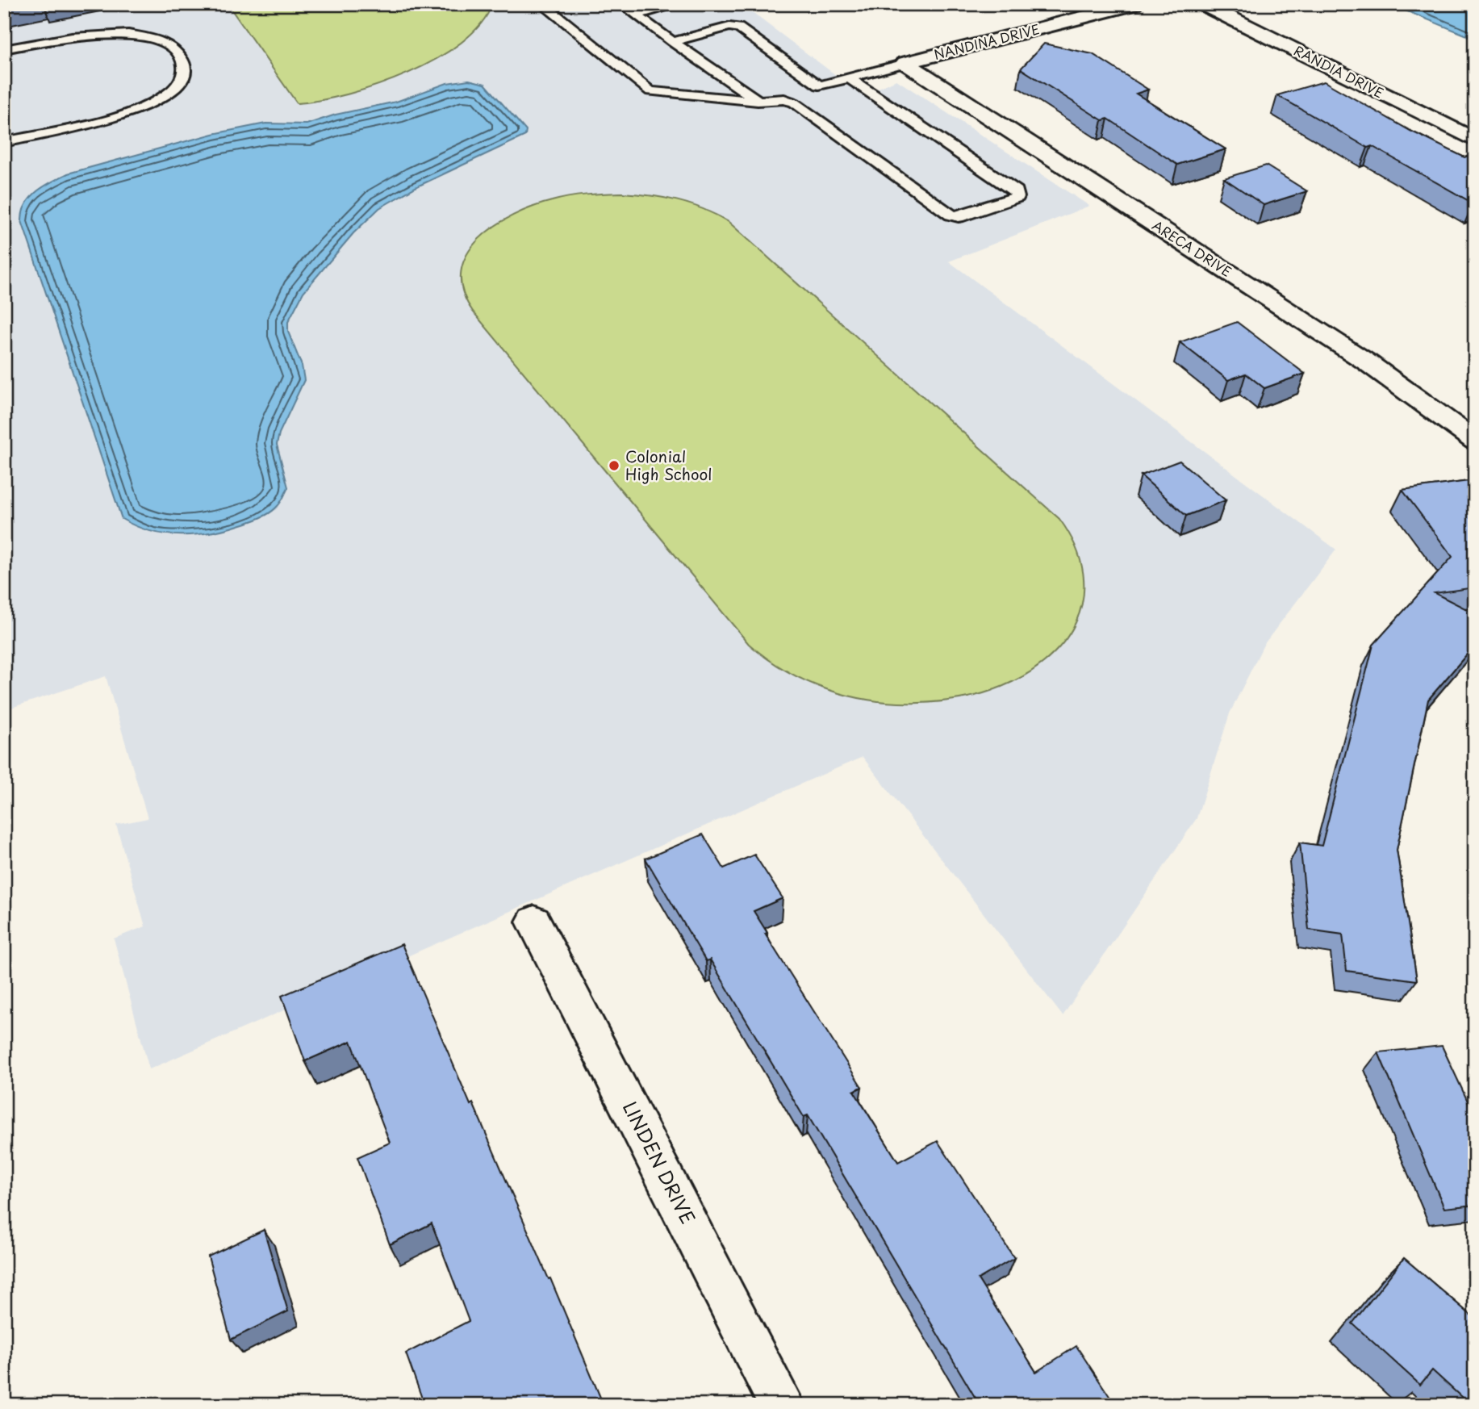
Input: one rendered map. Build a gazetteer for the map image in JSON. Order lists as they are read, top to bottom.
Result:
{
  "streets": {
    "street": [
      "NANDINA DRIVE",
      "RANDIA DRIVE",
      "ARECA DRIVE",
      "LINDEN DRIVE"
    ]
  },
  "crossings": [
    ["NANDINA DRIVE", "ARECA DRIVE"]
  ],
  "places": ["Colonial High School"]
}
